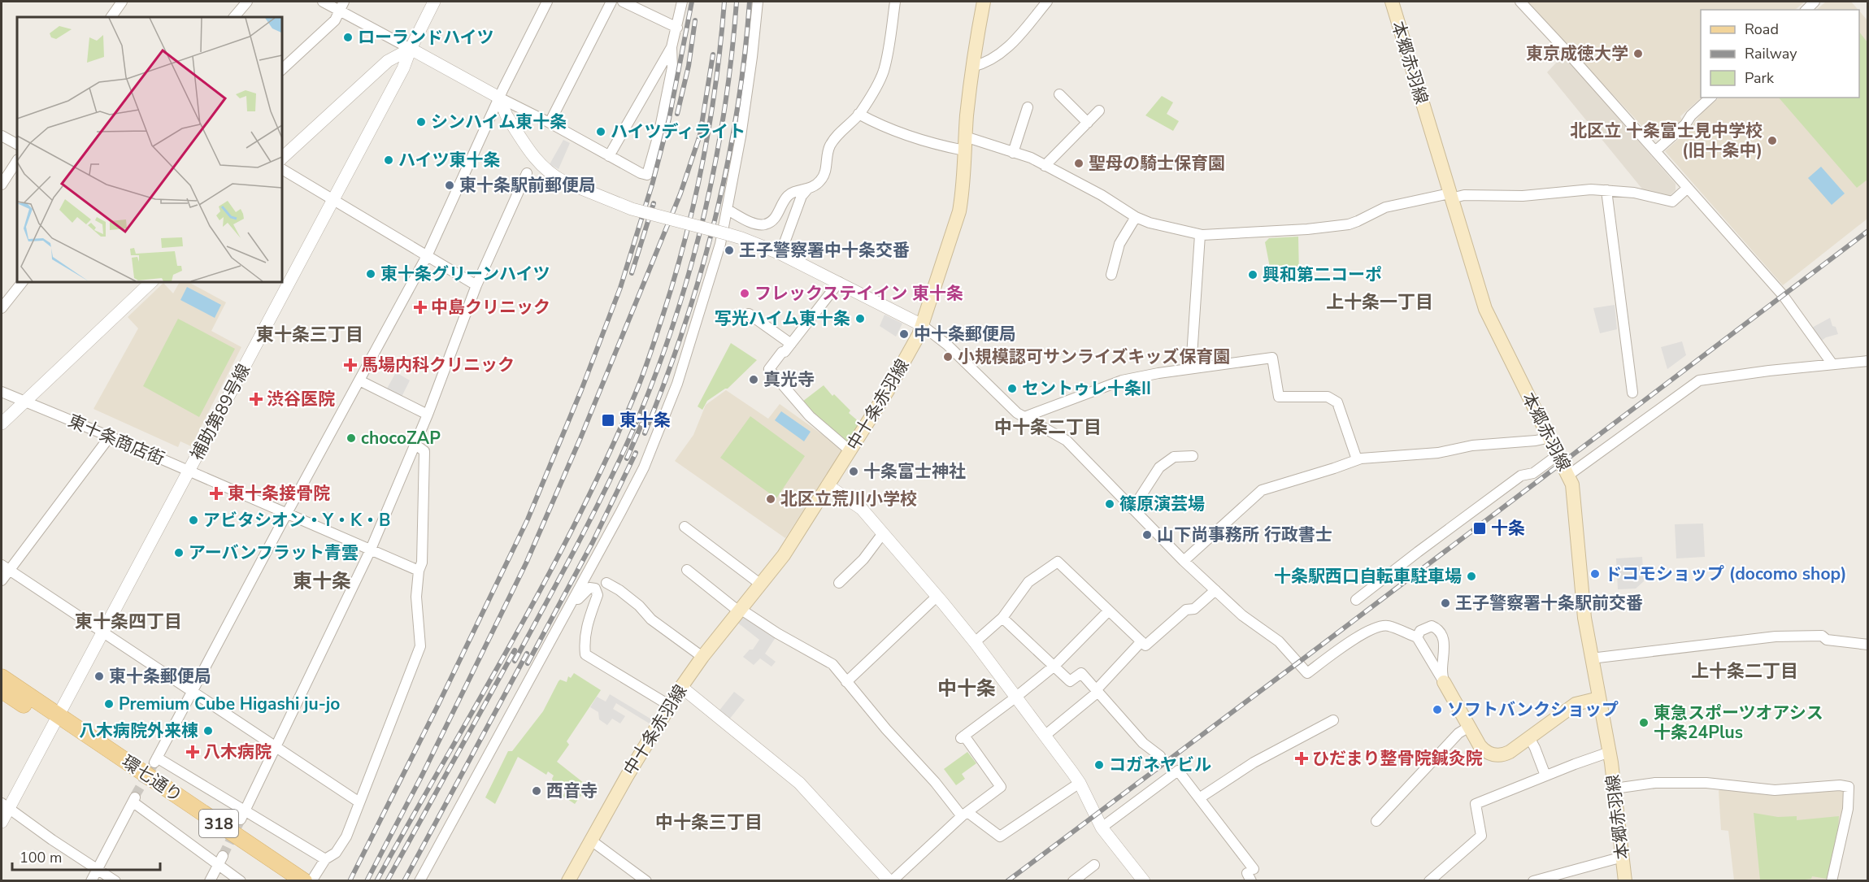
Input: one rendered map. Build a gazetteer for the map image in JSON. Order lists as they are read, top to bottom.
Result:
{
  "streets": {
    "main road": [
      "本郷赤羽線",
      "中十条赤羽線",
      "環七通り",
      "318"
    ],
    "street": ["補助第89号線", "東十条商店街"]
  },
  "crossings": [
    ["補助第89号線", "東十条商店街"],
    ["補助第89号線", "環七通り"]
  ],
  "districts": [
    "上十条一丁目",
    "東十条三丁目",
    "中十条二丁目",
    "東十条",
    "東十条四丁目",
    "上十条二丁目",
    "中十条",
    "中十条三丁目"
  ],
  "places": {
    "other": [
      "ローランドハイツ",
      "東京成徳大学",
      "シンハイム東十条",
      "ハイツディライト",
      "北区立 十条富士見中学校 (旧十条中)",
      "ハイツ東十条",
      "聖母の騎士保育園",
      "東十条駅前郵便局",
      "王子警察署中十条交番",
      "東十条グリーンハイツ",
      "興和第二コーポ",
      "フレックステイイン 東十条",
      "写光ハイム東十条",
      "中十条郵便局",
      "小規模認可サンライズキッズ保育園",
      "真光寺",
      "セントゥレ十条II",
      "chocoZAP",
      "十条富士神社",
      "北区立荒川小学校",
      "篠原演芸場",
      "アビタシオン・Y・K・B",
      "山下尚事務所 行政書士",
      "アーバンフラット青雲",
      "ドコモショップ (docomo shop)",
      "十条駅西口自転車駐車場",
      "王子警察署十条駅前交番",
      "東十条郵便局",
      "Premium Cube Higashi ju-jo",
      "ソフトバンクショップ",
      "東急スポーツオアシス 十条24Plus",
      "八木病院外来棟",
      "コガネヤビル",
      "西音寺"
    ],
    "health": [
      "中島クリニック",
      "馬場内科クリニック",
      "渋谷医院",
      "東十条接骨院",
      "八木病院",
      "ひだまり整骨院鍼灸院"
    ],
    "transit": ["東十条", "十条"]
  },
  "legend": ["Road", "Railway", "Park"],
  "scale_bar": "100 m"
}
